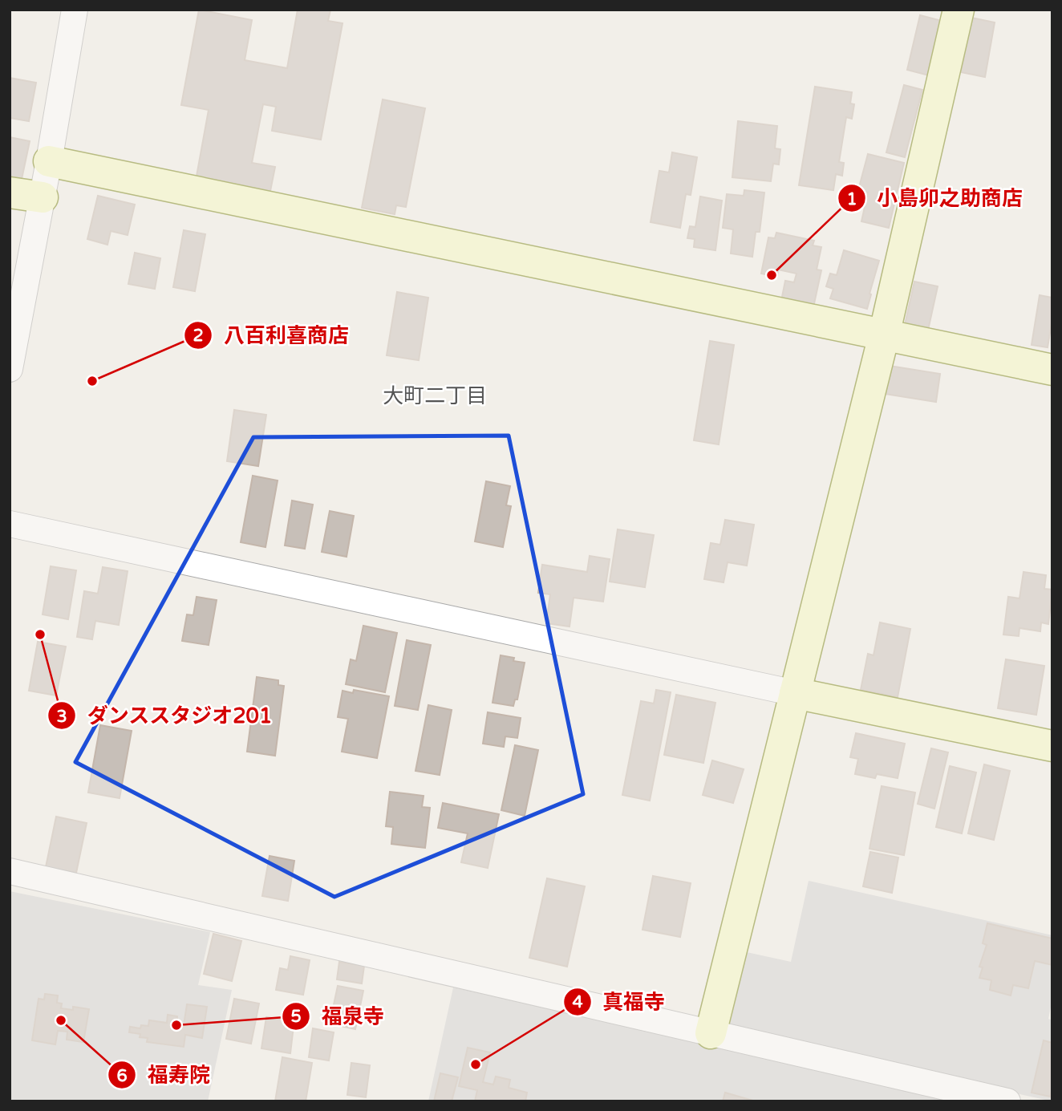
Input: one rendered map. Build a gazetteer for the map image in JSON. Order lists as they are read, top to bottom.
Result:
{
  "districts": ["大町二丁目"],
  "places": [
    "小島卯之助商店",
    "八百利喜商店",
    "ダンススタジオ201",
    "福寿院",
    "福泉寺",
    "真福寺"
  ]
}
